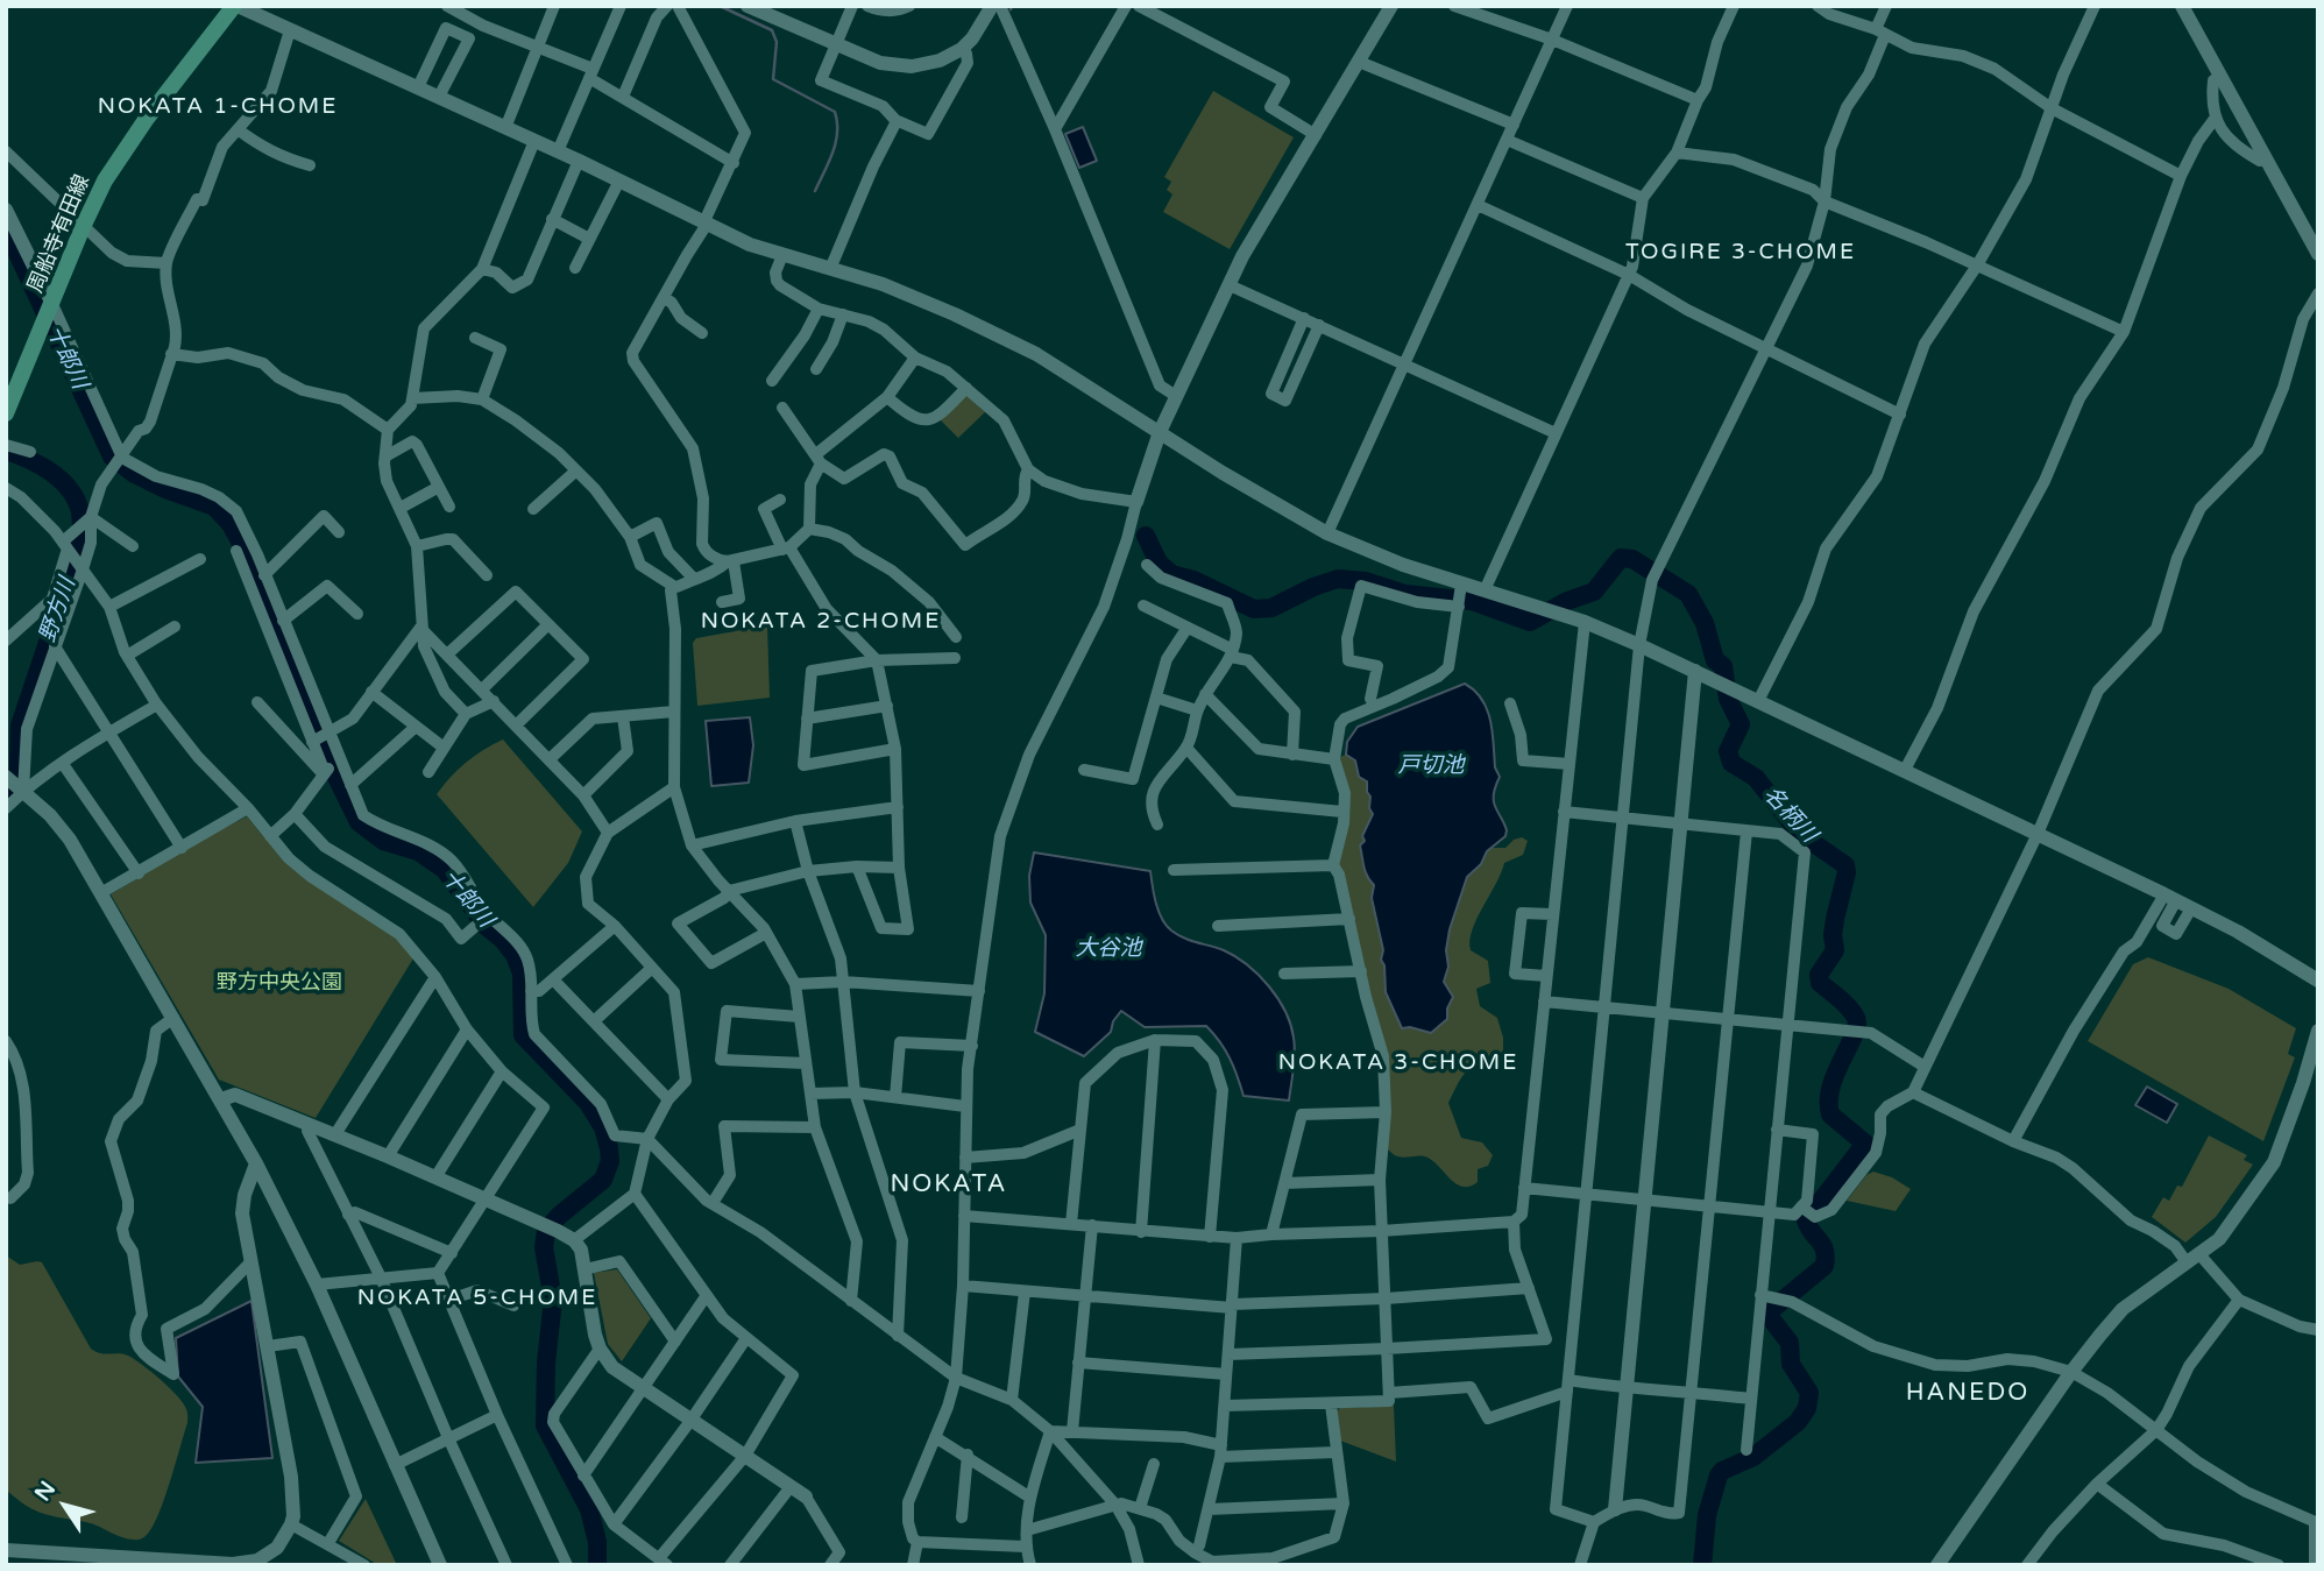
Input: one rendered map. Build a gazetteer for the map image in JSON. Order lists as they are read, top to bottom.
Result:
{
  "streets": {
    "main road": ["周船寺有田線"]
  },
  "districts": [
    "NOKATA 1-CHOME",
    "TOGIRE 3-CHOME",
    "NOKATA 2-CHOME",
    "NOKATA 3-CHOME",
    "NOKATA",
    "NOKATA 5-CHOME",
    "HANEDO"
  ],
  "water": [
    "十郎川",
    "野方川",
    "戸切池",
    "名柄川",
    "大谷池"
  ],
  "parks": ["野方中央公園"],
  "north": "top left"
}
